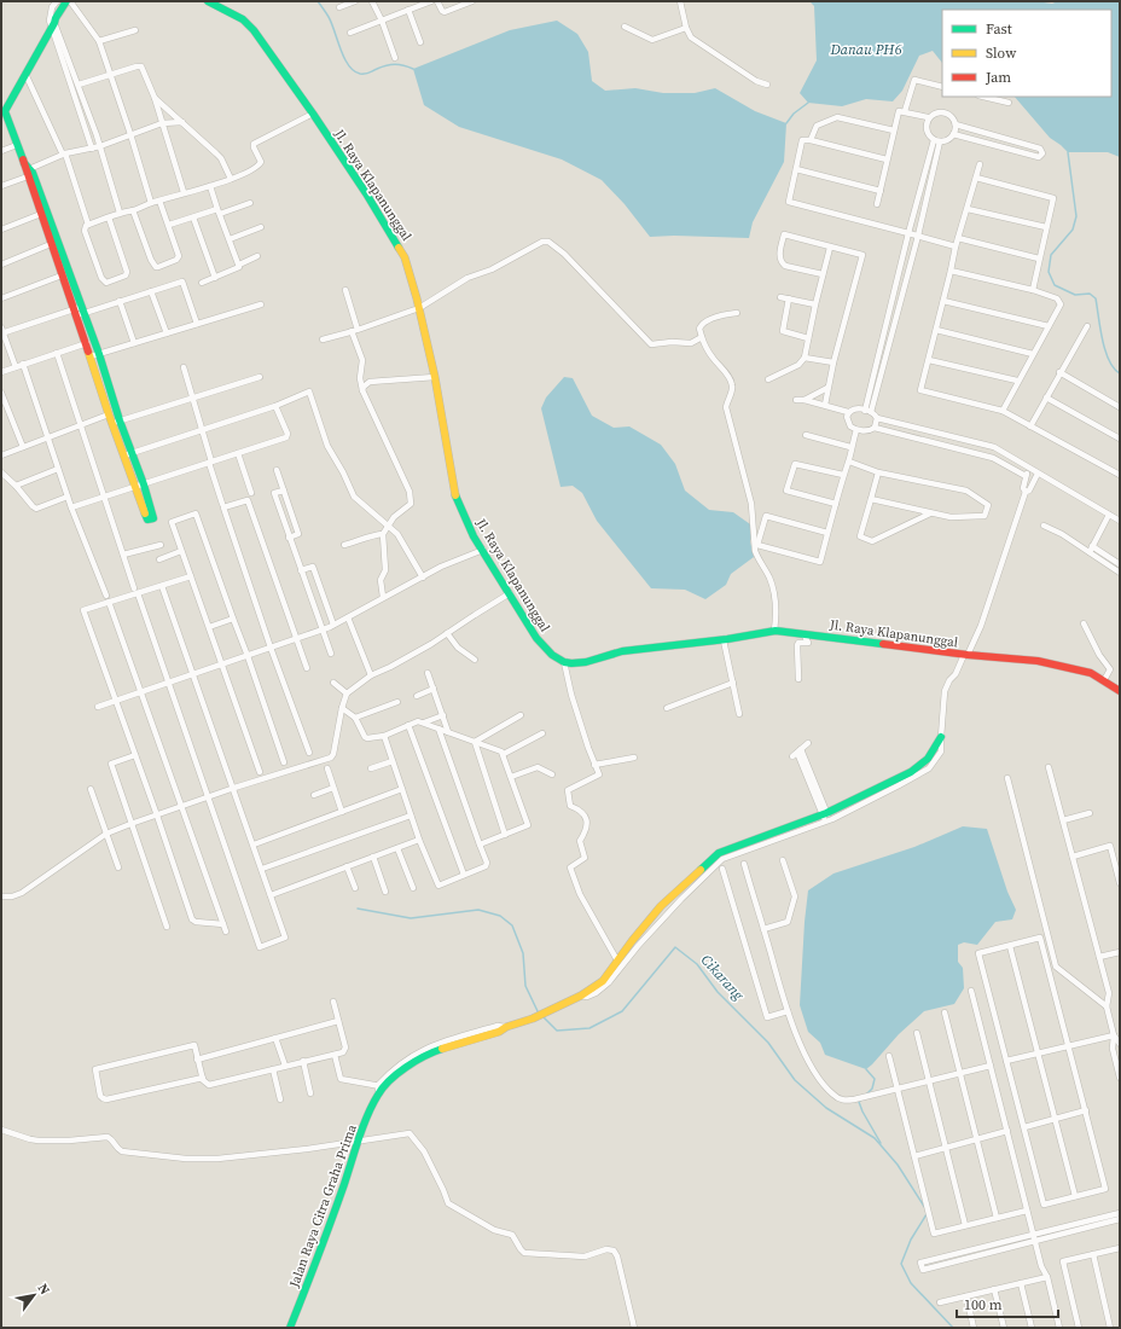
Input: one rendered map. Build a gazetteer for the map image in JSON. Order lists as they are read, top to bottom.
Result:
{
  "streets": {
    "street": ["Jl. Raya Klapanunggal", "Jalan Raya Citra Graha Prima"]
  },
  "water": ["Danau PH6", "Cikarang"],
  "legend": ["Fast", "Slow", "Jam"],
  "scale_bar": "100 m",
  "north": "top right"
}
